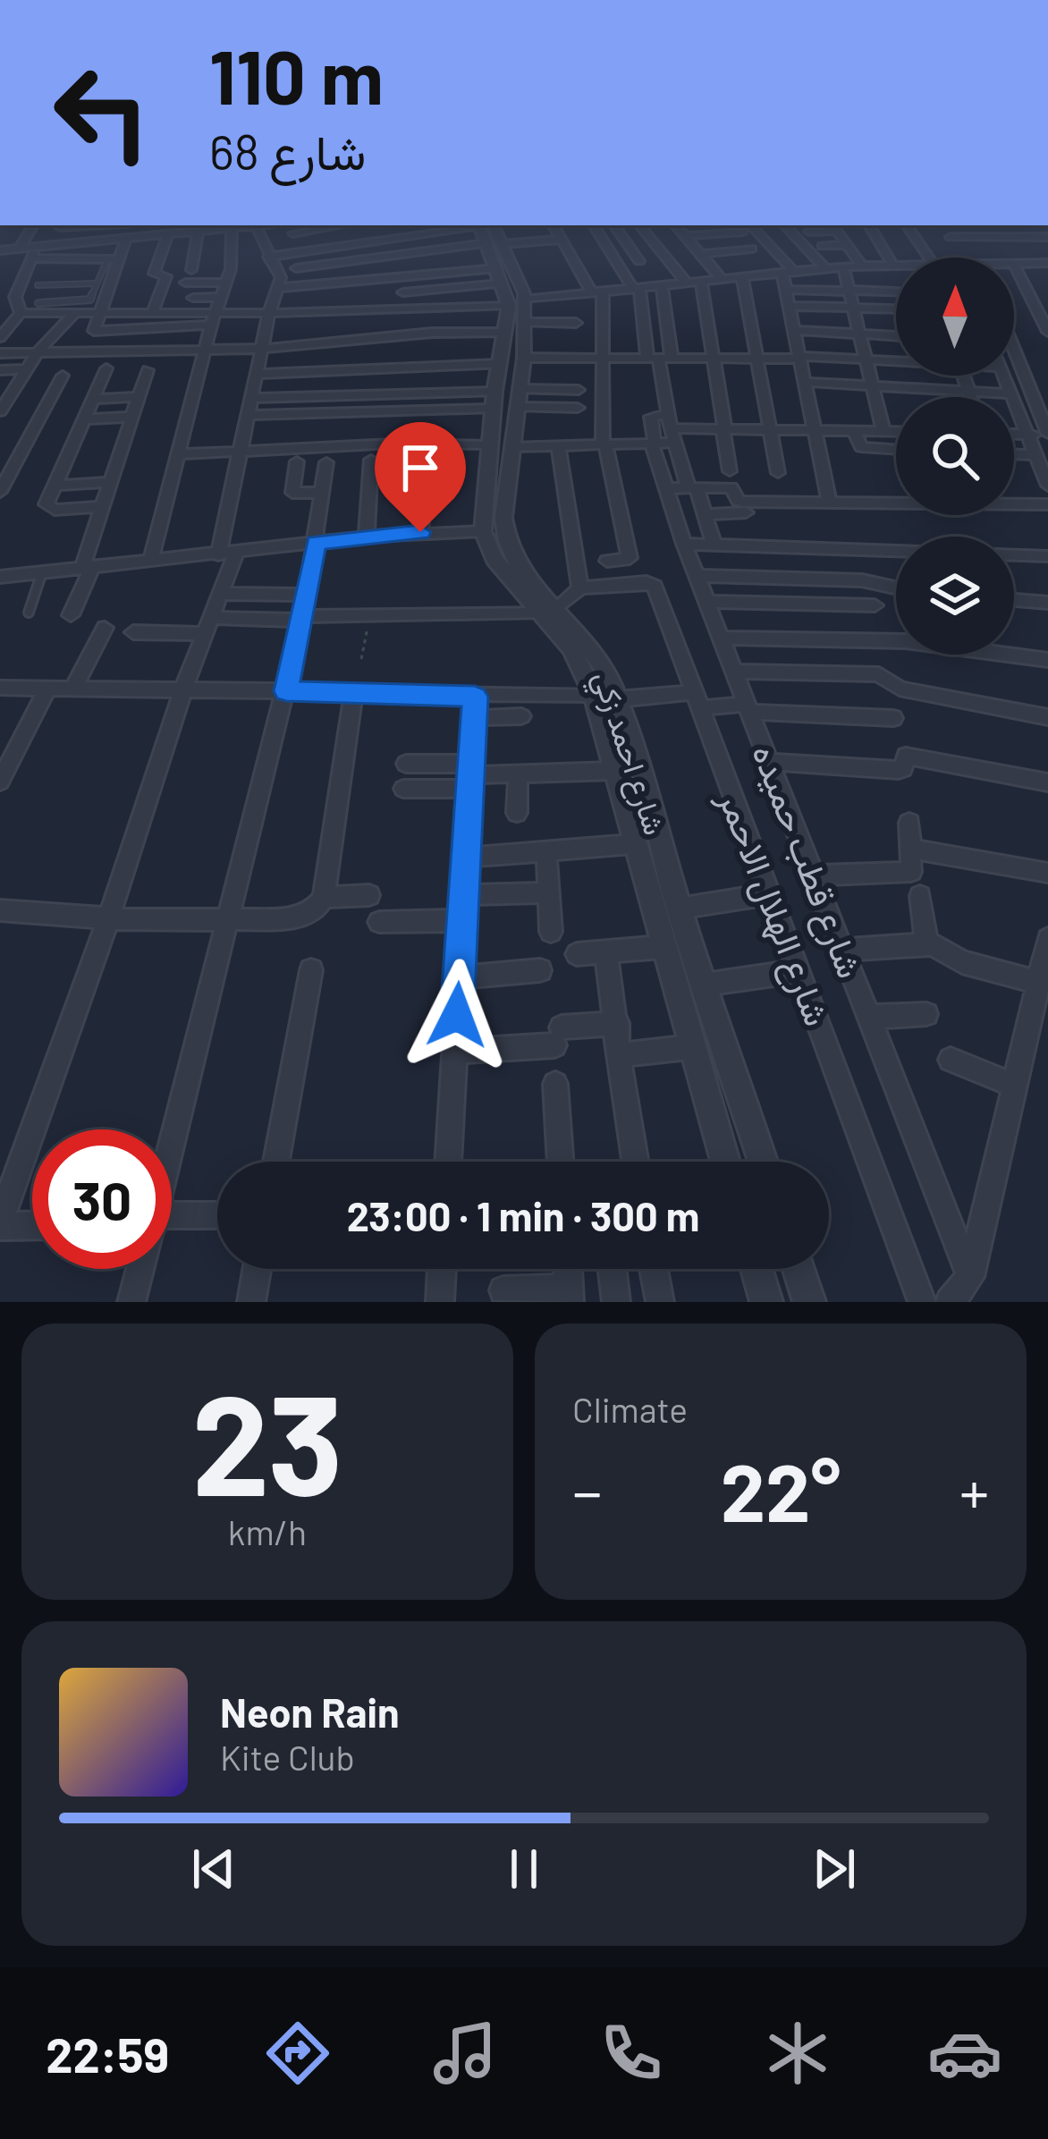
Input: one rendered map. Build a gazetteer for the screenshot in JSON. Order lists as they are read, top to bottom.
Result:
{
  "streets": {
    "street": ["شارع احمد زكي", "شارع قطب حميده", "شارع الهلال الاحمر"]
  },
  "north": "top",
  "page": {
    "turn": ["110 m", "شارع 68"],
    "limit": "30",
    "trip": "23:00 · 1 min · 300 m",
    "tile": [
      ["23", "km/h"],
      "Climate"
    ],
    "heat": ["−", "22°", "+"],
    "song": ["Neon Rain", "Kite Club"],
    "tabs": "22:59"
  }
}
